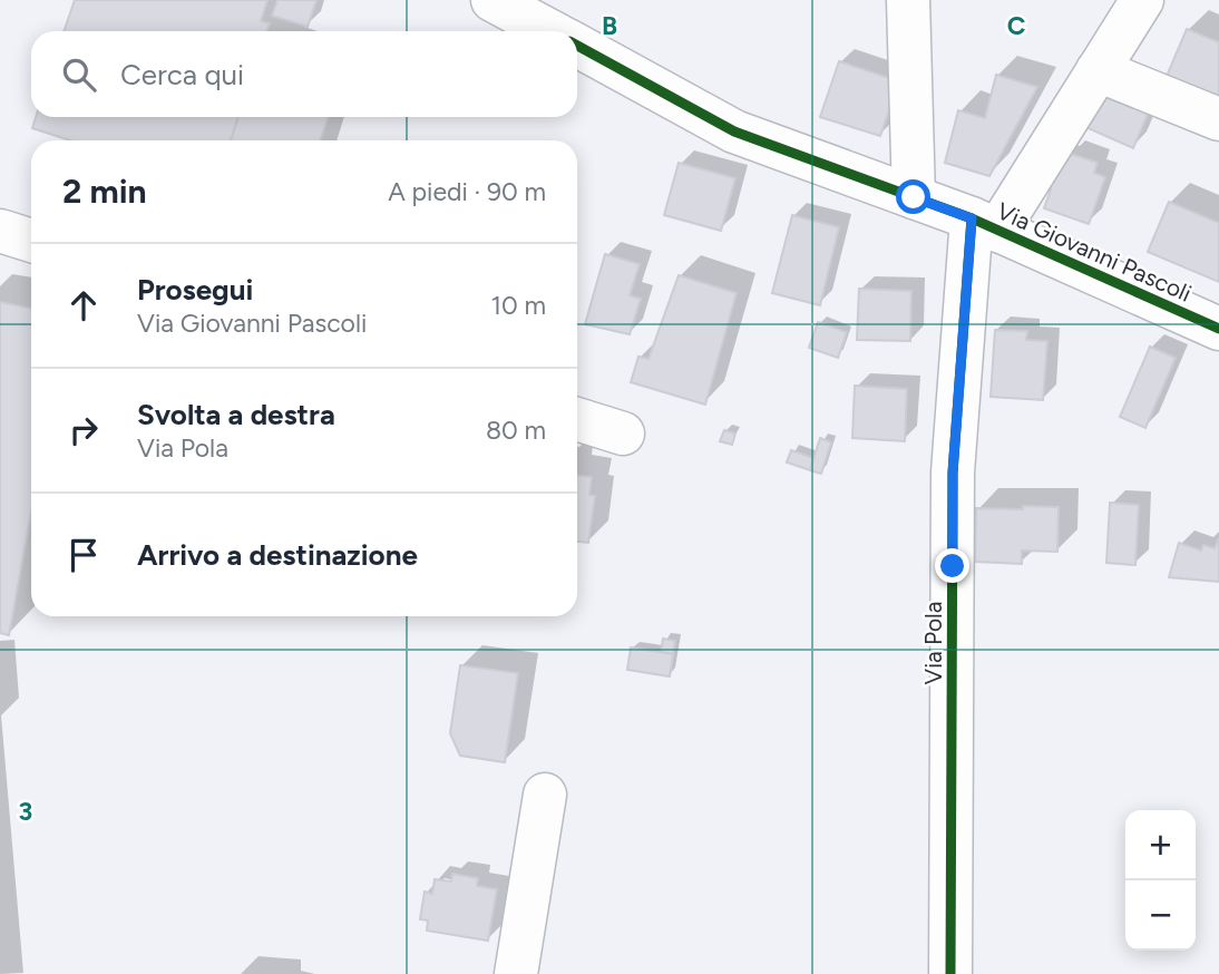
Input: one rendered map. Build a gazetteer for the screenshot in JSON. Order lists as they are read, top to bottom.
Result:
{
  "streets": {
    "street": ["Via Giovanni Pascoli", "Via Pola"]
  },
  "crossings": [
    ["Via Giovanni Pascoli", "Via Pola"]
  ],
  "page": {
    "search": "Cerca qui",
    "heading": ["2 min", "A piedi · 90 m"],
    "list": [
      ["Prosegui", "Via Giovanni Pascoli", "10 m"],
      ["Svolta a destra", "Via Pola", "80 m"],
      "Arrivo a destinazione"
    ],
    "map_buttons": ["+", "−"]
  },
  "grid": {
    "columns": ["B", "C"],
    "rows": ["3"]
  }
}
